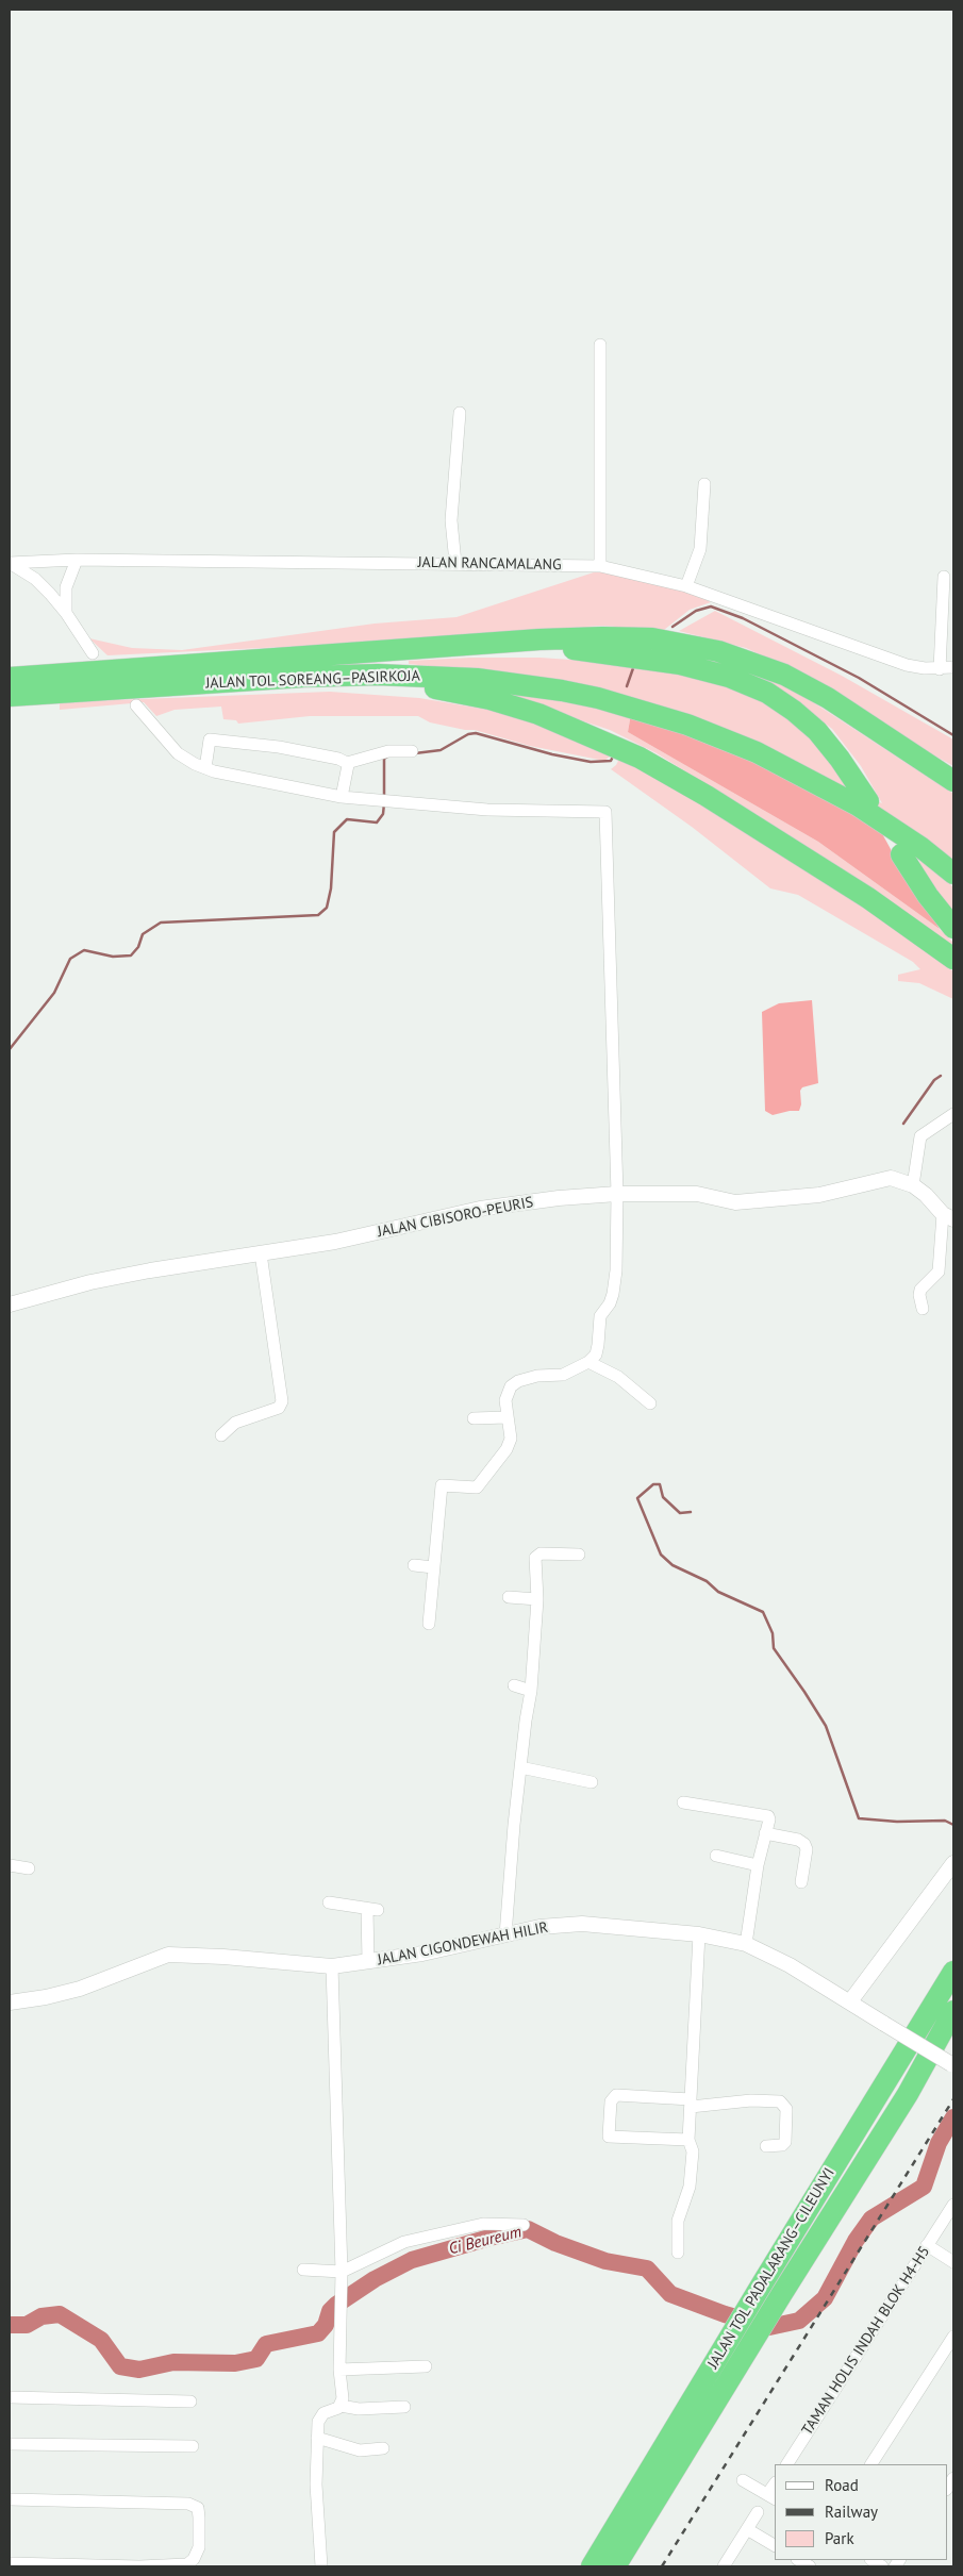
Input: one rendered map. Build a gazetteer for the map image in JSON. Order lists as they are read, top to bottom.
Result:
{
  "streets": {
    "highway": ["JALAN TOL SOREANG–PASIRKOJA", "JALAN TOL PADALARANG–CILEUNYI"],
    "street": [
      "JALAN RANCAMALANG",
      "JALAN CIBISORO-PEURIS",
      "JALAN CIGONDEWAH HILIR",
      "TAMAN HOLIS INDAH BLOK H4-H5"
    ]
  },
  "water": ["Ci Beureum"],
  "legend": ["Road", "Railway", "Park"]
}
